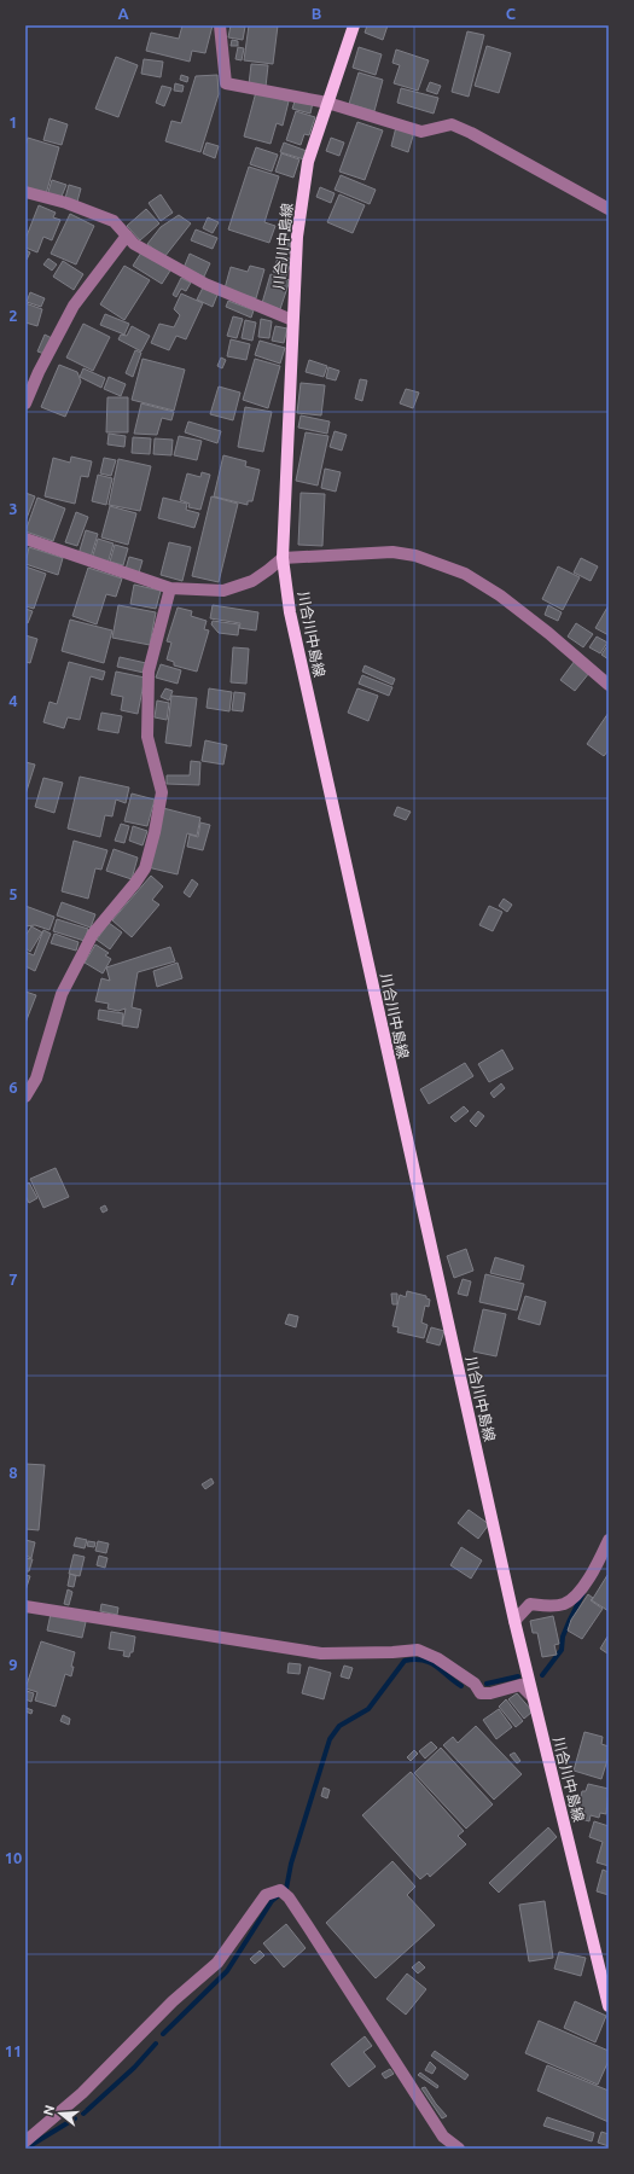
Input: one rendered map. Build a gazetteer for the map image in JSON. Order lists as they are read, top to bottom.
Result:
{
  "streets": {
    "main road": ["川合川中島線"]
  },
  "north": "left",
  "grid": {
    "columns": ["A", "B", "C"],
    "rows": [
      "1",
      "2",
      "3",
      "4",
      "5",
      "6",
      "7",
      "8",
      "9",
      "10",
      "11"
    ]
  }
}
